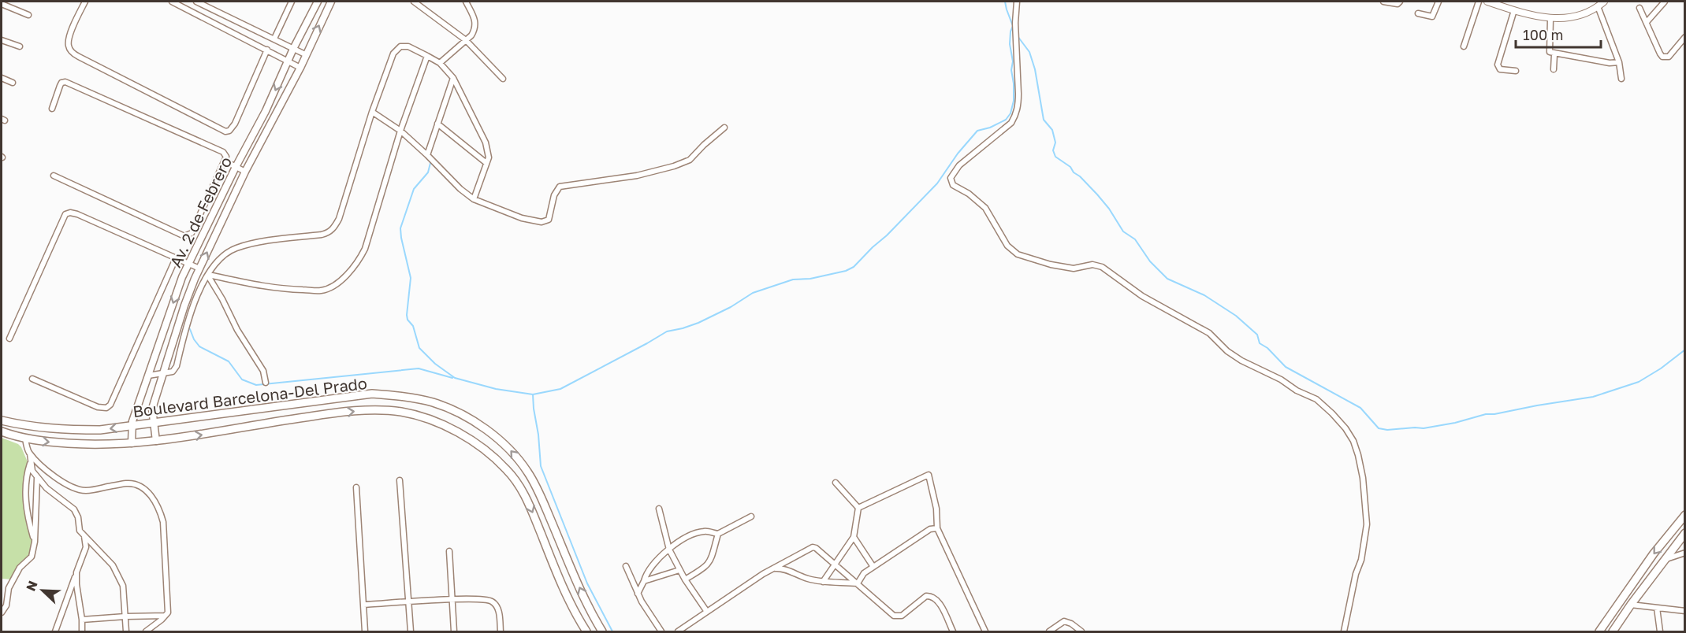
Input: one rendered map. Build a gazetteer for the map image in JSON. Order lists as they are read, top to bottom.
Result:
{
  "streets": {
    "main road": ["Av. 2 de Febrero", "Boulevard Barcelona-Del Prado"]
  },
  "crossings": [
    ["Av. 2 de Febrero", "Boulevard Barcelona-Del Prado"]
  ],
  "scale_bar": "100 m",
  "north": "top left"
}
